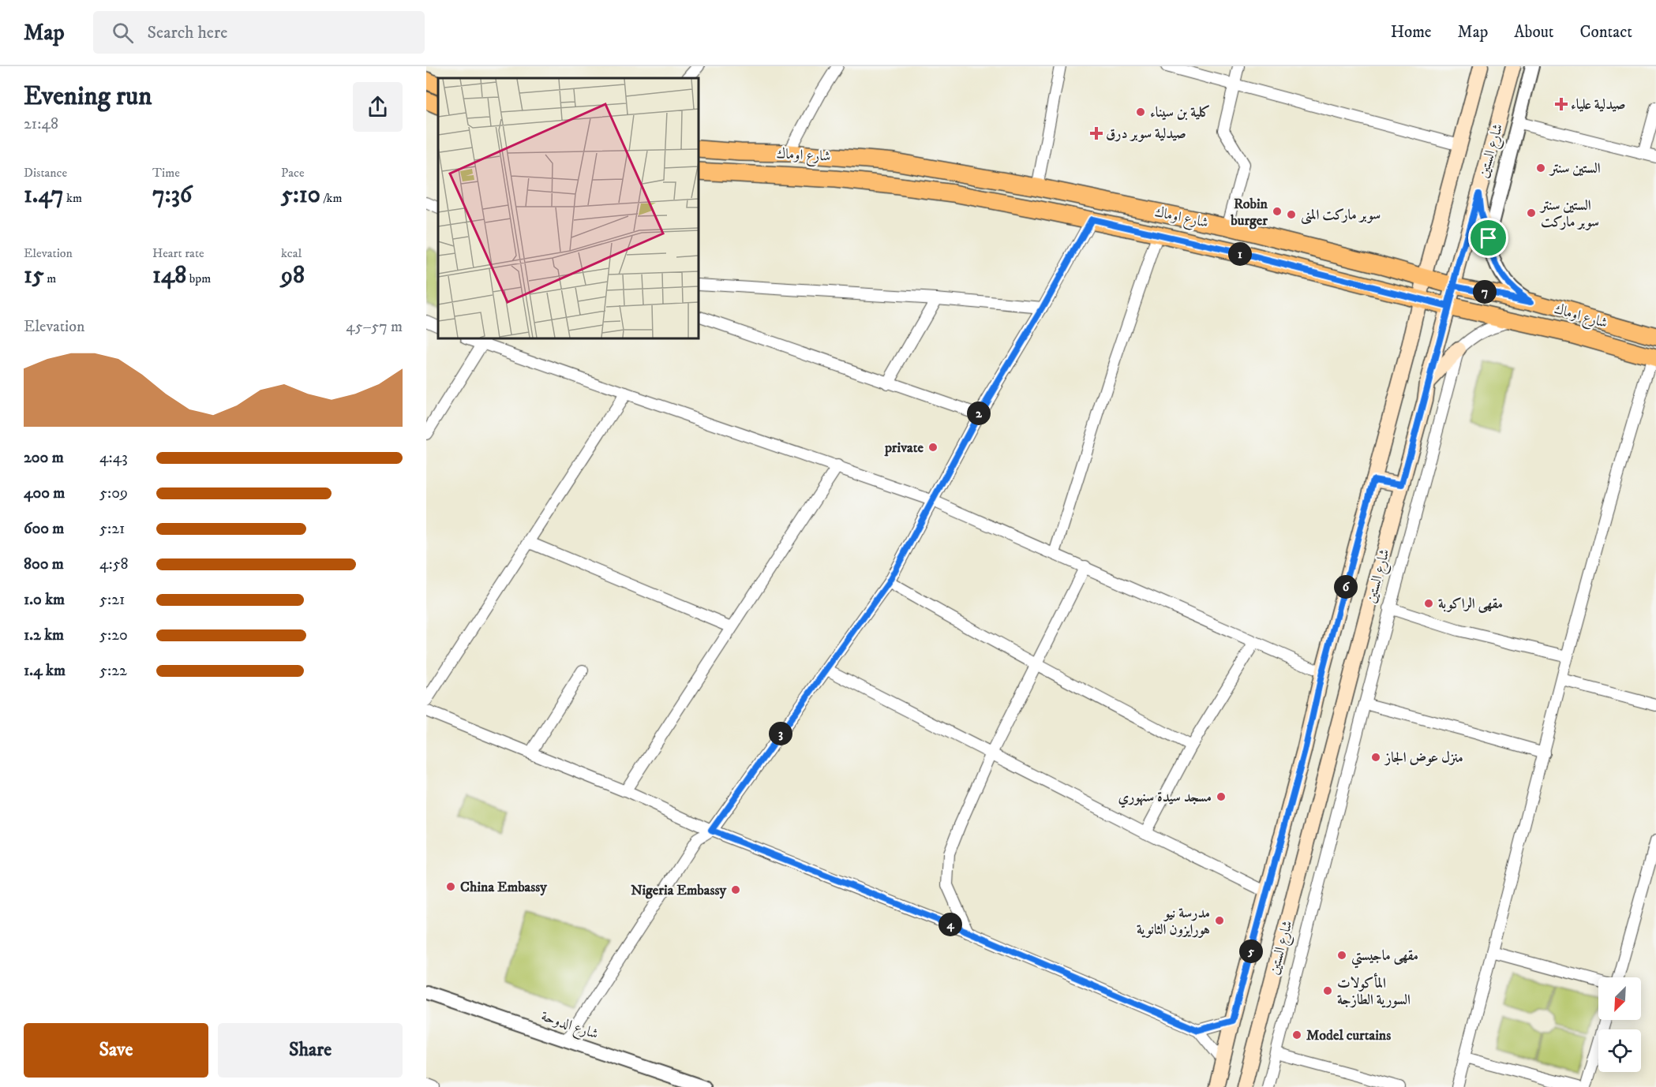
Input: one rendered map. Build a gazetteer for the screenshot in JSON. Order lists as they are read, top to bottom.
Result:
{
  "streets": {
    "main road": ["شارع الستين", "شارع اوماك"],
    "street": ["شارع الدوحة"]
  },
  "crossings": [
    ["شارع الستين", "شارع اوماك"]
  ],
  "places": {
    "health": ["صيدلية علياء", "صيدلية سوبر درق"],
    "other": [
      "كلية بن سيناء",
      "الستين سنتر",
      "Robin burger",
      "الستين سنتر سوبر ماركت",
      "سوبر ماركت المنى",
      "private",
      "مقهى الراكوبة",
      "منزل عوض الجاز",
      "مسجد سيدة سنهوري",
      "China Embassy",
      "Nigeria Embassy",
      "مدرسة نيو هورايزون الثانوية",
      "مقهى ماجيستي",
      "المأكولات السورية الطازجة",
      "Model curtains"
    ]
  },
  "north": "bottom left",
  "page": {
    "header": "Map",
    "search": "Search here",
    "nav": [
      "Home",
      "Map",
      "About",
      "Contact"
    ],
    "heading": ["Evening run", "21:48"],
    "stats": [
      ["Distance", "1.47 km"],
      ["Time", "7:36"],
      ["Pace", "5:10 /km"],
      ["Elevation", "15 m"],
      ["Heart rate", "148 bpm"],
      ["kcal", "98"]
    ],
    "pins": [
      "1",
      "7",
      "2",
      "6",
      "3",
      "4",
      "5"
    ],
    "chart": ["Elevation", "45–57 m"],
    "list": [
      {
        "name": "200 m",
        "note": "4:43"
      },
      {
        "name": "400 m",
        "note": "5:09"
      },
      {
        "name": "600 m",
        "note": "5:21"
      },
      {
        "name": "800 m",
        "note": "4:58"
      },
      {
        "name": "1.0 km",
        "note": "5:21"
      },
      {
        "name": "1.2 km",
        "note": "5:20"
      },
      {
        "name": "1.4 km",
        "note": "5:22"
      }
    ],
    "buttons": ["Save", "Share"]
  }
}
